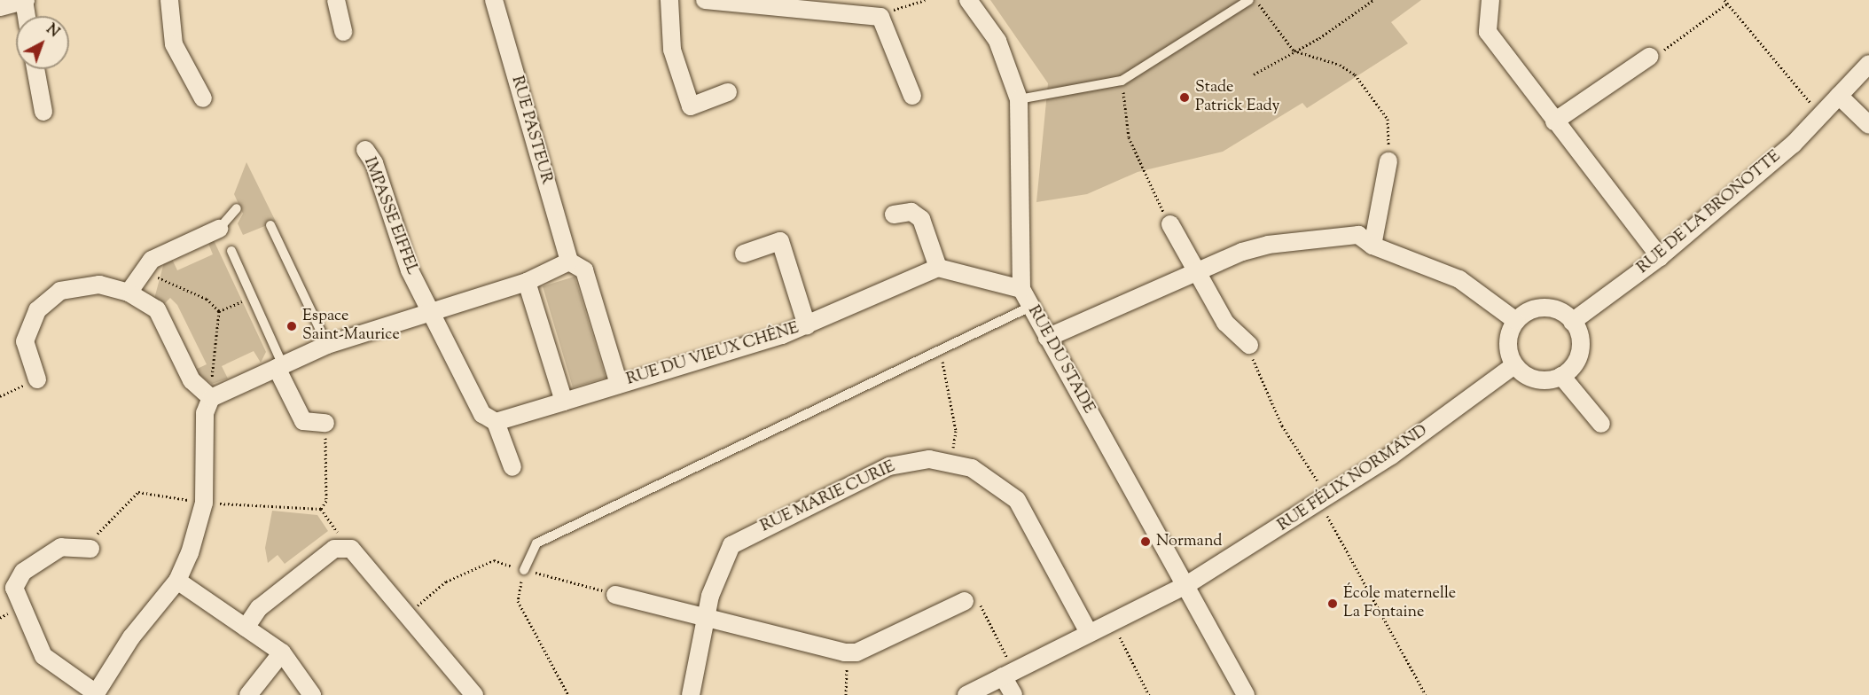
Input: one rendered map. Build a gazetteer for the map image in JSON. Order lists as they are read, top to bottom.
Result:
{
  "streets": {
    "street": [
      "RUE PASTEUR",
      "RUE DE LA BRONOTTE",
      "IMPASSE EIFFEL",
      "RUE DU VIEUX CHÊNE",
      "RUE DU STADE",
      "RUE FÉLIX NORMAND",
      "RUE MARIE CURIE"
    ]
  },
  "crossings": [
    ["RUE DE LA BRONOTTE", "RUE FÉLIX NORMAND"],
    ["IMPASSE EIFFEL", "RUE DU VIEUX CHÊNE"],
    ["RUE DU STADE", "RUE FÉLIX NORMAND"],
    ["RUE FÉLIX NORMAND", "RUE MARIE CURIE"]
  ],
  "places": [
    "Stade Patrick Eady",
    "Espace Saint-Maurice",
    "Normand",
    "École maternelle La Fontaine"
  ],
  "north": "top right"
}
